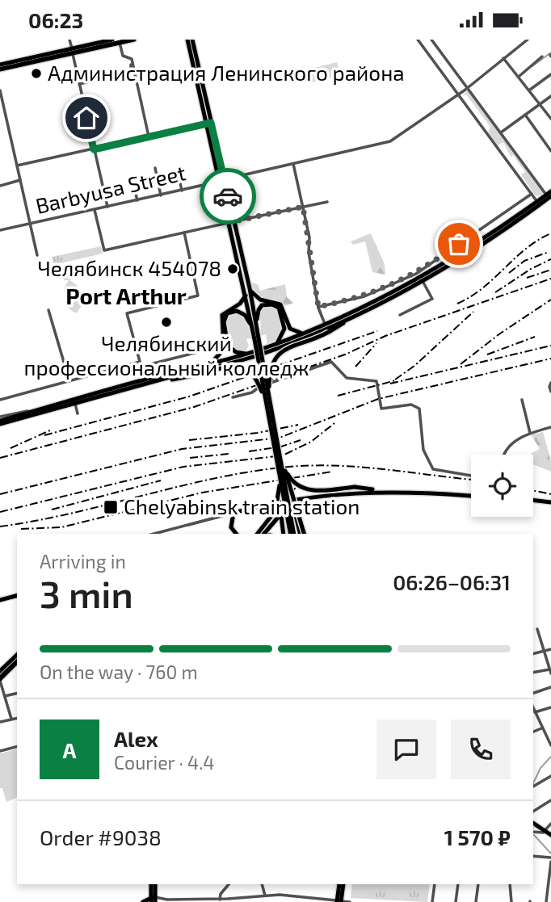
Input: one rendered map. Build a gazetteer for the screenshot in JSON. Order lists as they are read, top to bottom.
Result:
{
  "streets": {
    "street": ["Barbyusa Street"]
  },
  "districts": ["Port Arthur"],
  "places": {
    "other": ["Администрация Ленинского района", "Челябинск 454078", "Челябинский профессиональный колледж"],
    "transit": ["Chelyabinsk train station"]
  },
  "page": {
    "status": "06:23",
    "heading": ["3 min", "Arriving in", "06:26–06:31"],
    "panel": [
      "Alex",
      "Courier · 4.4",
      "Order #9038",
      "1 570 ₽"
    ],
    "bar": "On the way · 760 m",
    "round": "A"
  }
}
